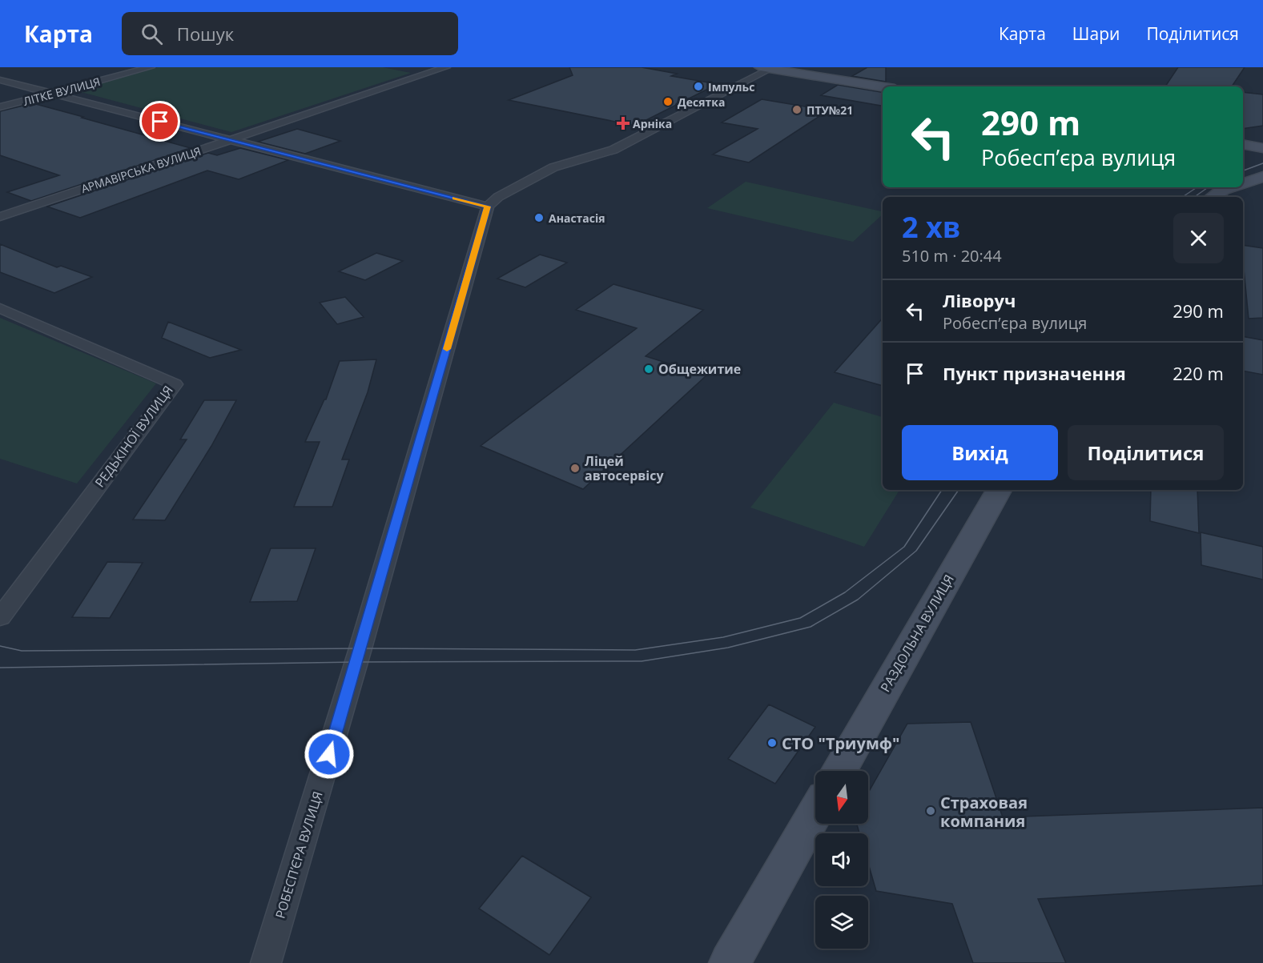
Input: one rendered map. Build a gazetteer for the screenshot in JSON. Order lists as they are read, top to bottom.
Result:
{
  "streets": {
    "street": [
      "ЛІТКЕ ВУЛИЦЯ",
      "АРМАВІРСЬКА ВУЛИЦЯ",
      "РЕДЬКІНОЇ ВУЛИЦЯ",
      "РАЗДОЛЬНА ВУЛИЦЯ",
      "РОБЕСП’ЄРА ВУЛИЦЯ"
    ]
  },
  "places": {
    "other": [
      "Імпульс",
      "Десятка",
      "ПТУ№21",
      "Анастасія",
      "Общежитие",
      "Ліцей автосервісу",
      "СТО \"Триумф\"",
      "Страховая компания"
    ],
    "health": ["Арніка"]
  },
  "north": "bottom",
  "page": {
    "header": "Карта",
    "search": "Пошук",
    "nav": ["Карта", "Шари", "Поділитися"],
    "turn": ["290 m", "Робесп’єра вулиця"],
    "heading": ["2 хв", "510 m · 20:44"],
    "list": [
      {
        "name": "Ліворуч",
        "note": "Робесп’єра вулиця",
        "value": "290 m"
      },
      {
        "name": "Пункт призначення",
        "value": "220 m"
      }
    ],
    "buttons": ["Вихід", "Поділитися"]
  }
}
